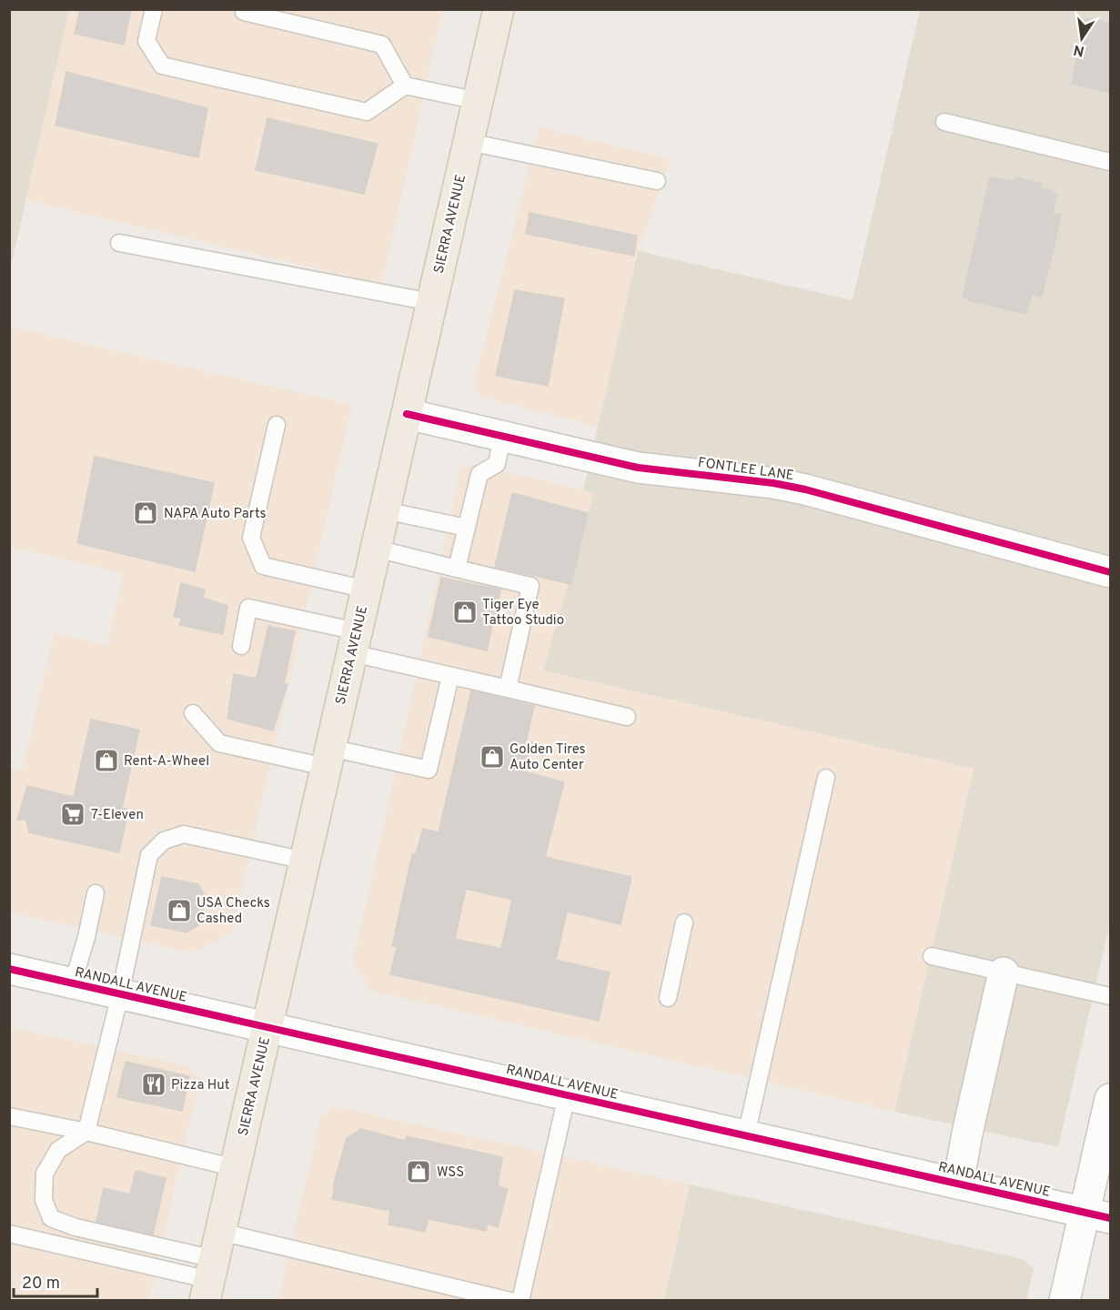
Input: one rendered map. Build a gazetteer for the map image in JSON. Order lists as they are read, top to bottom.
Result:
{
  "streets": {
    "main road": ["SIERRA AVENUE"],
    "street": ["FONTLEE LANE", "RANDALL AVENUE"]
  },
  "crossings": [
    ["SIERRA AVENUE", "FONTLEE LANE"],
    ["SIERRA AVENUE", "RANDALL AVENUE"]
  ],
  "places": {
    "shop": [
      "NAPA Auto Parts",
      "Tiger Eye Tattoo Studio",
      "Golden Tires Auto Center",
      "Rent-A-Wheel",
      "USA Checks Cashed",
      "WSS"
    ],
    "supermarket": ["7-Eleven"],
    "restaurant": ["Pizza Hut"]
  },
  "scale_bar": "20 m",
  "north": "bottom"
}
